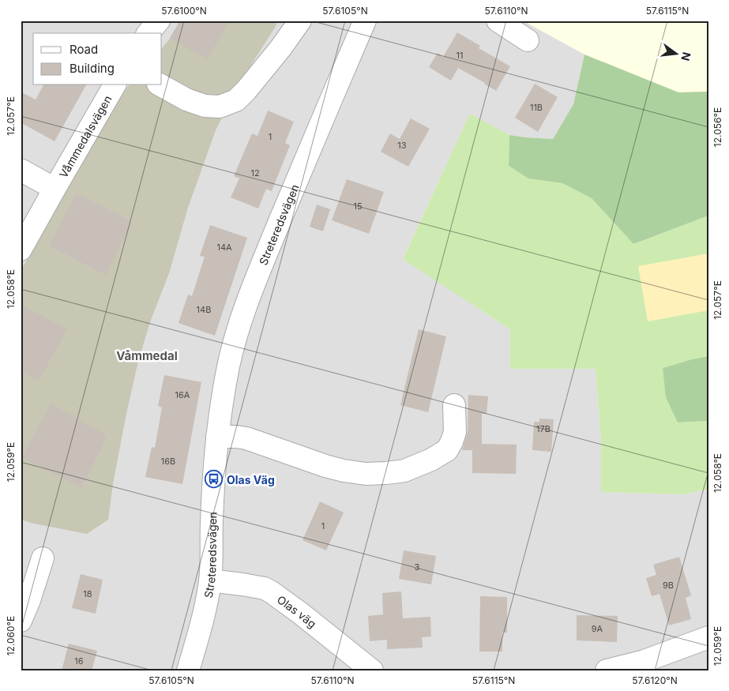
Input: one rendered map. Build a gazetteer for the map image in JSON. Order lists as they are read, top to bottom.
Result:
{
  "streets": {
    "street": ["Våmmedalsvägen", "Streteredsvägen", "Olas väg"]
  },
  "crossings": [
    ["Streteredsvägen", "Olas väg"]
  ],
  "districts": ["Våmmedal"],
  "places": {
    "bus stop": ["Olas Väg"]
  },
  "house_numbers": [
    "11",
    "11B",
    "1",
    "13",
    "12",
    "15",
    "14A",
    "14B",
    "16A",
    "17B",
    "16B",
    "1",
    "3",
    "9B",
    "18",
    "9A",
    "16"
  ],
  "legend": ["Road", "Building"],
  "north": "right",
  "coordinates": [
    "57.6100°N",
    "57.6105°N",
    "57.6110°N",
    "57.6115°N",
    "12.057°E",
    "12.056°E",
    "12.058°E",
    "12.059°E",
    "12.060°E",
    "57.6120°N"
  ]
}
